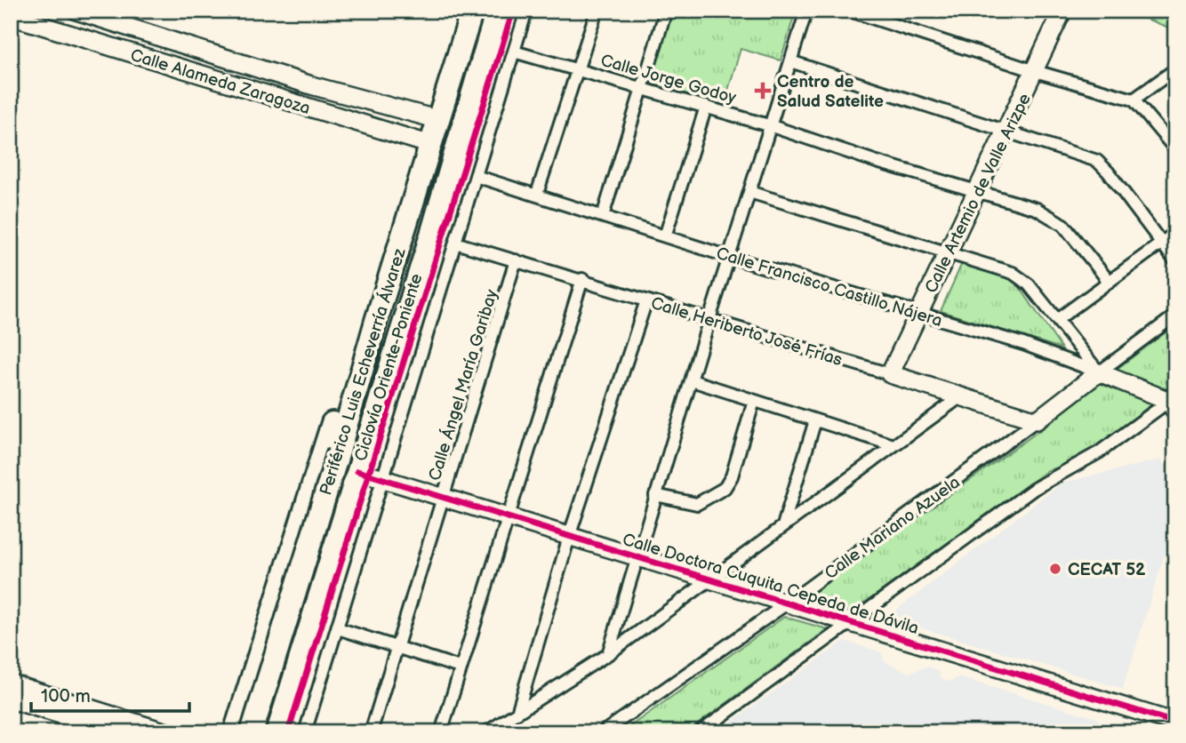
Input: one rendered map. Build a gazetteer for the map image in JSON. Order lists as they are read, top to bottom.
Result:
{
  "streets": {
    "highway": ["Periférico Luis Echeverría Álvarez"],
    "street": [
      "Calle Jorge Godoy",
      "Calle Alameda Zaragoza",
      "Calle Artemio de Valle Arizpe",
      "Calle Francisco Castillo Nájera",
      "Calle Heriberto José Frías",
      "Calle Ángel María Garibay",
      "Calle Mariano Azuela",
      "Calle Doctora Cuquita Cepeda de Dávila"
    ],
    "cycle path": ["Ciclovía Oriente-Poniente"]
  },
  "crossings": [
    ["Calle Jorge Godoy", "Calle Artemio de Valle Arizpe"],
    ["Calle Alameda Zaragoza", "Periférico Luis Echeverría Álvarez"],
    ["Calle Artemio de Valle Arizpe", "Calle Francisco Castillo Nájera"],
    ["Calle Artemio de Valle Arizpe", "Calle Heriberto José Frías"],
    ["Calle Francisco Castillo Nájera", "Calle Mariano Azuela"],
    ["Calle Heriberto José Frías", "Calle Ángel María Garibay"],
    ["Calle Heriberto José Frías", "Calle Mariano Azuela"],
    ["Periférico Luis Echeverría Álvarez", "Calle Doctora Cuquita Cepeda de Dávila"],
    ["Calle Ángel María Garibay", "Calle Doctora Cuquita Cepeda de Dávila"],
    ["Calle Mariano Azuela", "Calle Doctora Cuquita Cepeda de Dávila"]
  ],
  "places": {
    "health": ["Centro de Salud Satelite"],
    "other": ["CECAT 52"]
  },
  "scale_bar": "100 m"
}
